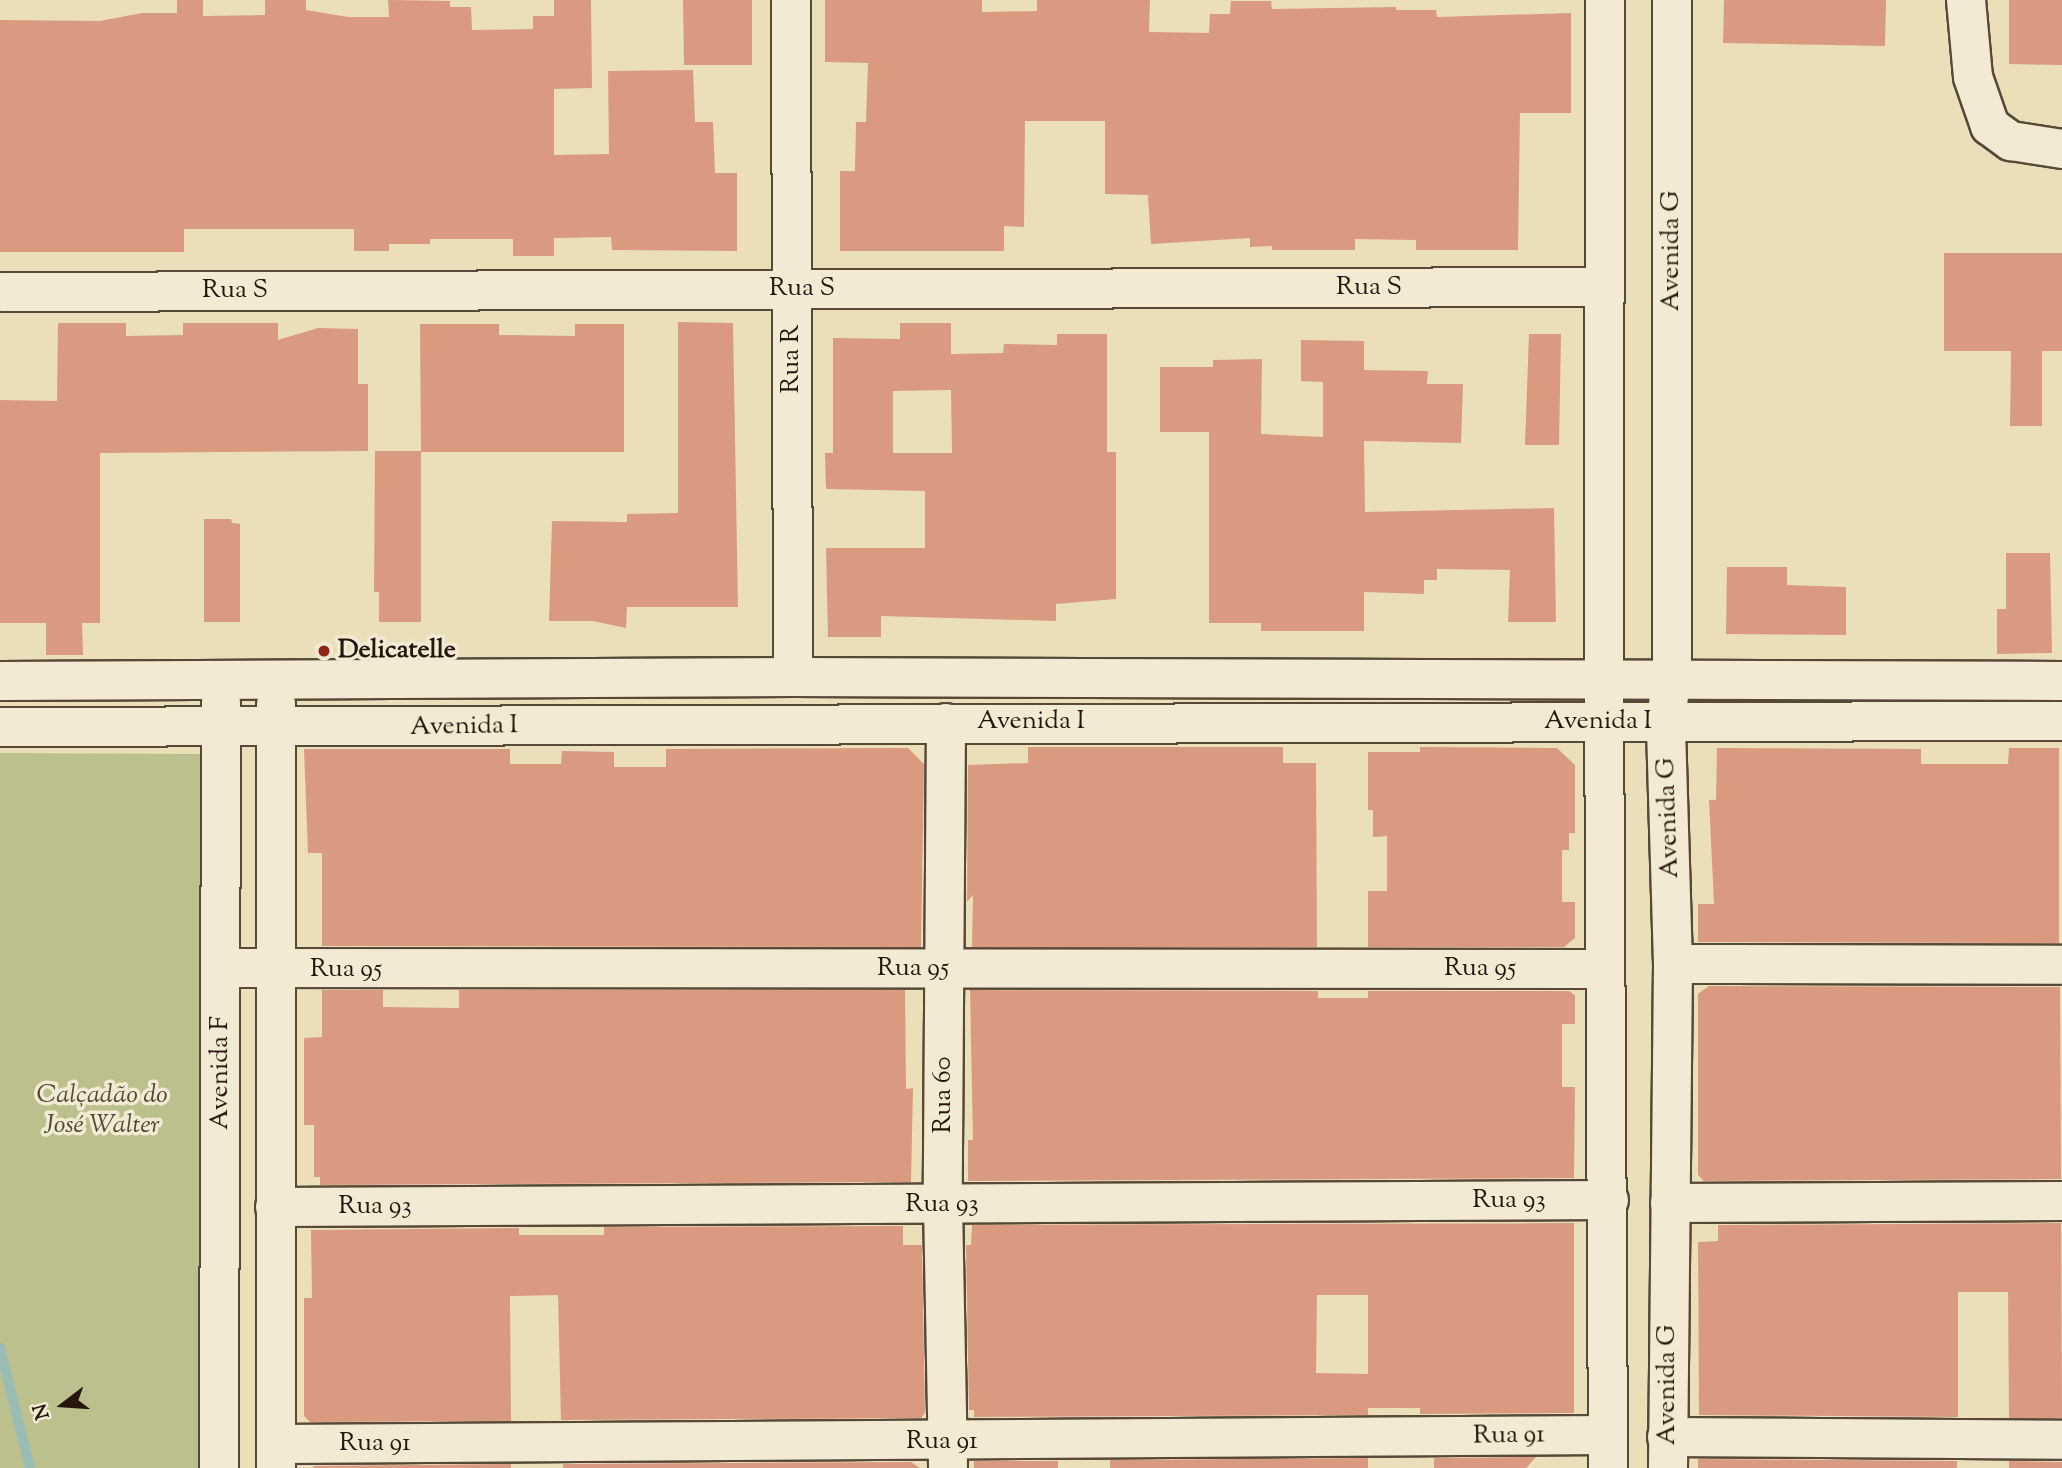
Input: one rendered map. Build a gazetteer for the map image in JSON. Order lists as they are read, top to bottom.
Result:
{
  "streets": {
    "street": [
      "Avenida G",
      "Rua S",
      "Rua R",
      "Avenida I",
      "Rua 95",
      "Avenida F",
      "Rua 60",
      "Rua 93",
      "Rua 91"
    ]
  },
  "crossings": [
    ["Avenida G", "Avenida I"],
    ["Rua S", "Rua R"],
    ["Rua R", "Avenida I"],
    ["Avenida I", "Avenida F"],
    ["Avenida I", "Rua 60"],
    ["Rua 95", "Avenida F"],
    ["Rua 95", "Rua 60"],
    ["Avenida F", "Rua 93"],
    ["Avenida F", "Rua 91"],
    ["Rua 60", "Rua 93"],
    ["Rua 60", "Rua 91"]
  ],
  "parks": ["Calçadão do José Walter"],
  "places": ["Delicatelle"],
  "north": "left"
}
